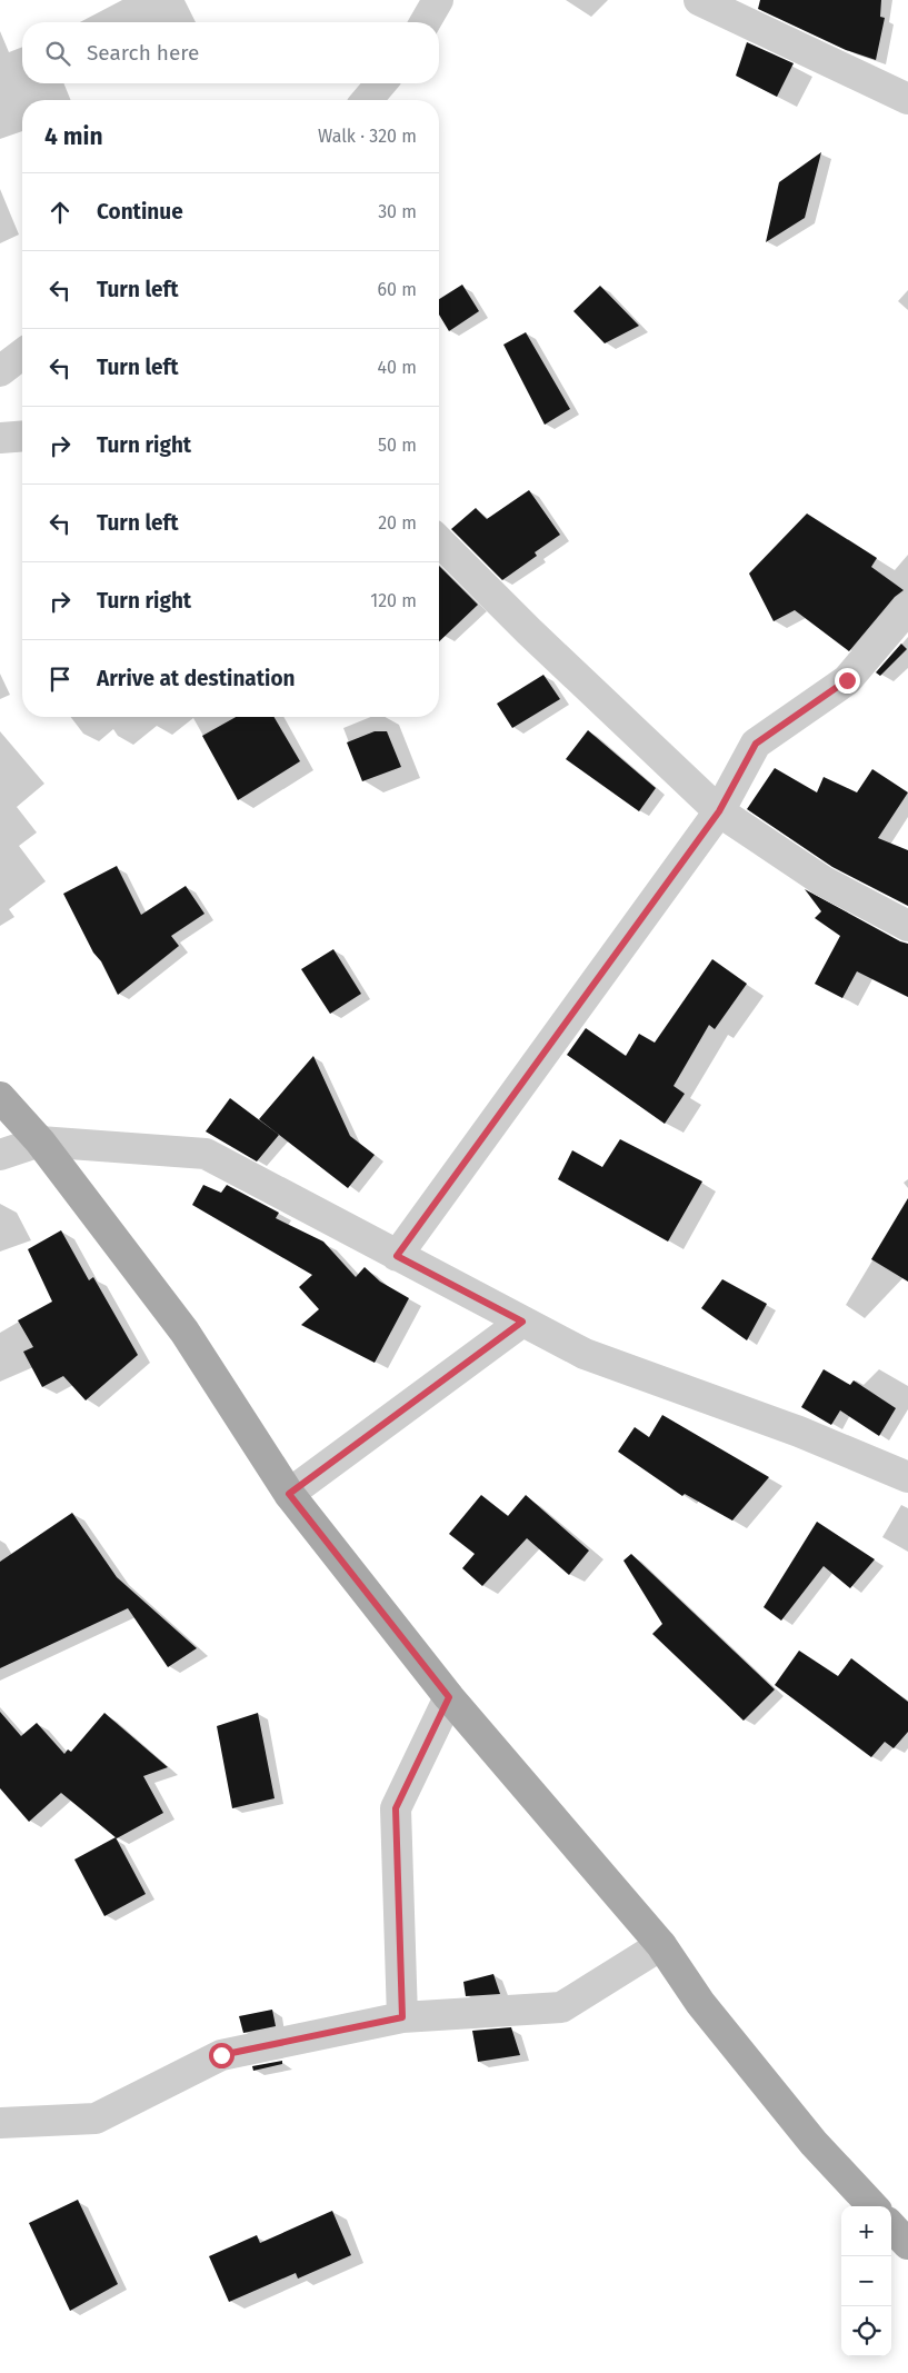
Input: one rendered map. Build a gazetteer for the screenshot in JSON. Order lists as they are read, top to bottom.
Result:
{
  "page": {
    "search": "Search here",
    "heading": ["4 min", "Walk · 320 m"],
    "list": [
      ["Continue", "30 m"],
      ["Turn left", "60 m"],
      ["Turn left", "40 m"],
      ["Turn right", "50 m"],
      ["Turn left", "20 m"],
      ["Turn right", "120 m"],
      "Arrive at destination"
    ],
    "map_buttons": ["+", "−"]
  }
}
